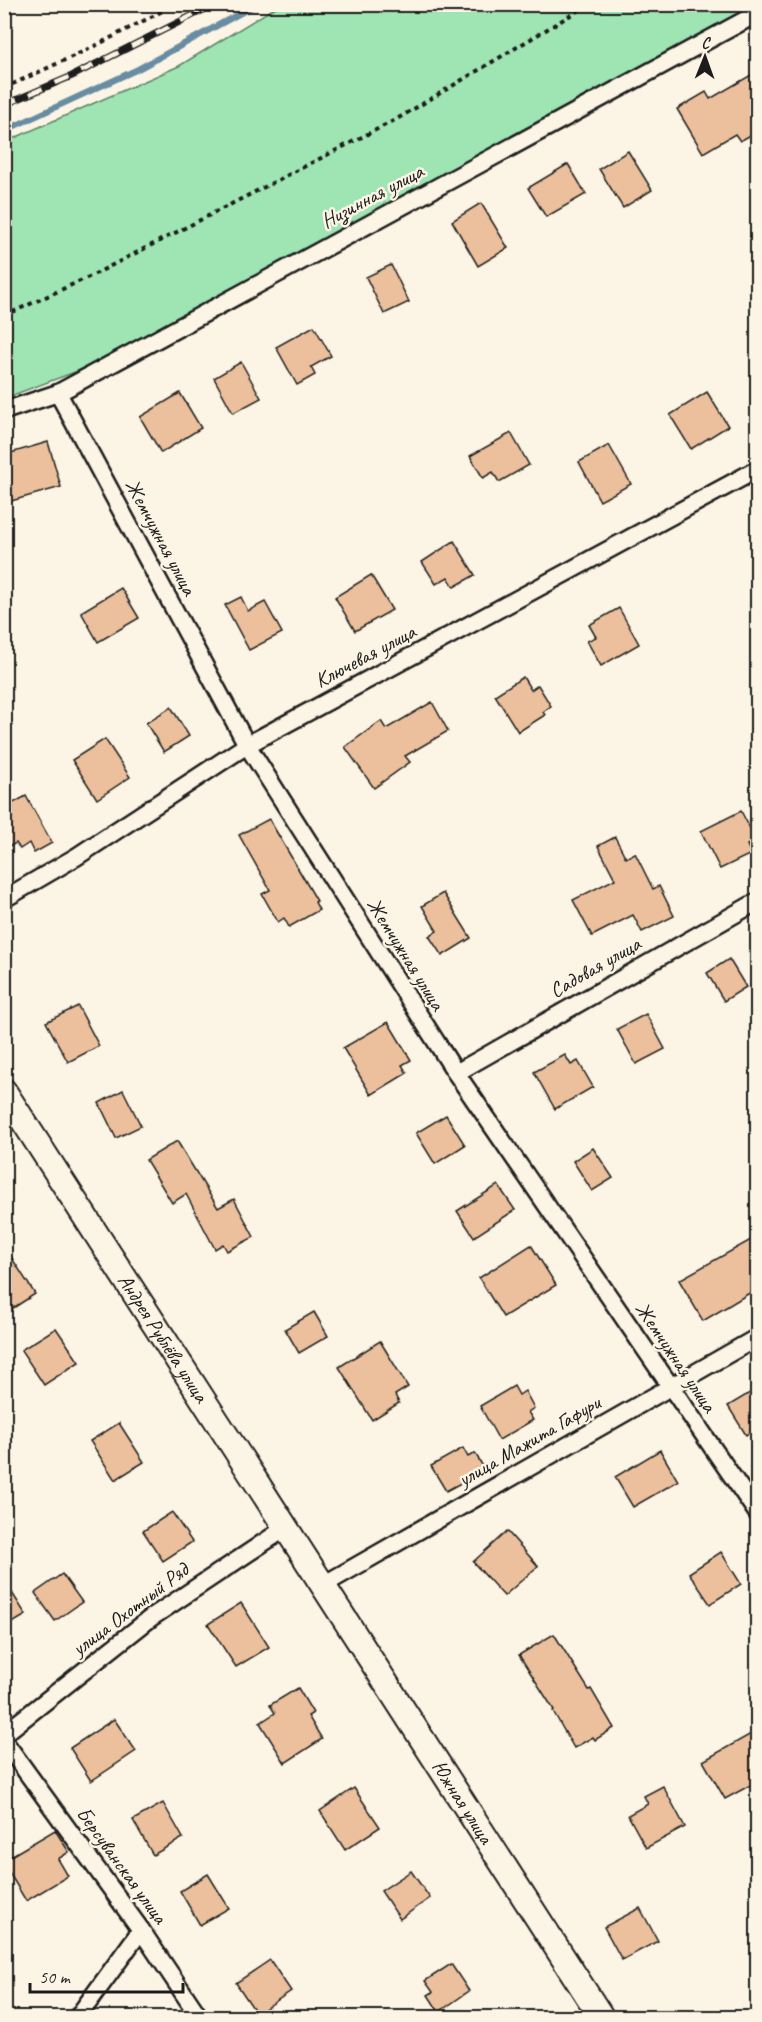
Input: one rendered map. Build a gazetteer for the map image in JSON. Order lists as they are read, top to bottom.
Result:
{
  "streets": {
    "street": [
      "Низинная улица",
      "Жемчужная улица",
      "Ключевая улица",
      "Садовая улица",
      "Андрея Рублёва улица",
      "улица Мажита Гафури",
      "улица Охотный Ряд",
      "Южная улица",
      "Берсуванская улица"
    ]
  },
  "crossings": [
    ["Низинная улица", "Жемчужная улица"],
    ["Жемчужная улица", "Ключевая улица"],
    ["Жемчужная улица", "Садовая улица"],
    ["Жемчужная улица", "улица Мажита Гафури"],
    ["Андрея Рублёва улица", "улица Мажита Гафури"],
    ["Андрея Рублёва улица", "улица Охотный Ряд"],
    ["Андрея Рублёва улица", "Южная улица"],
    ["улица Мажита Гафури", "Южная улица"]
  ],
  "scale_bar": "50 m",
  "north": "top"
}
